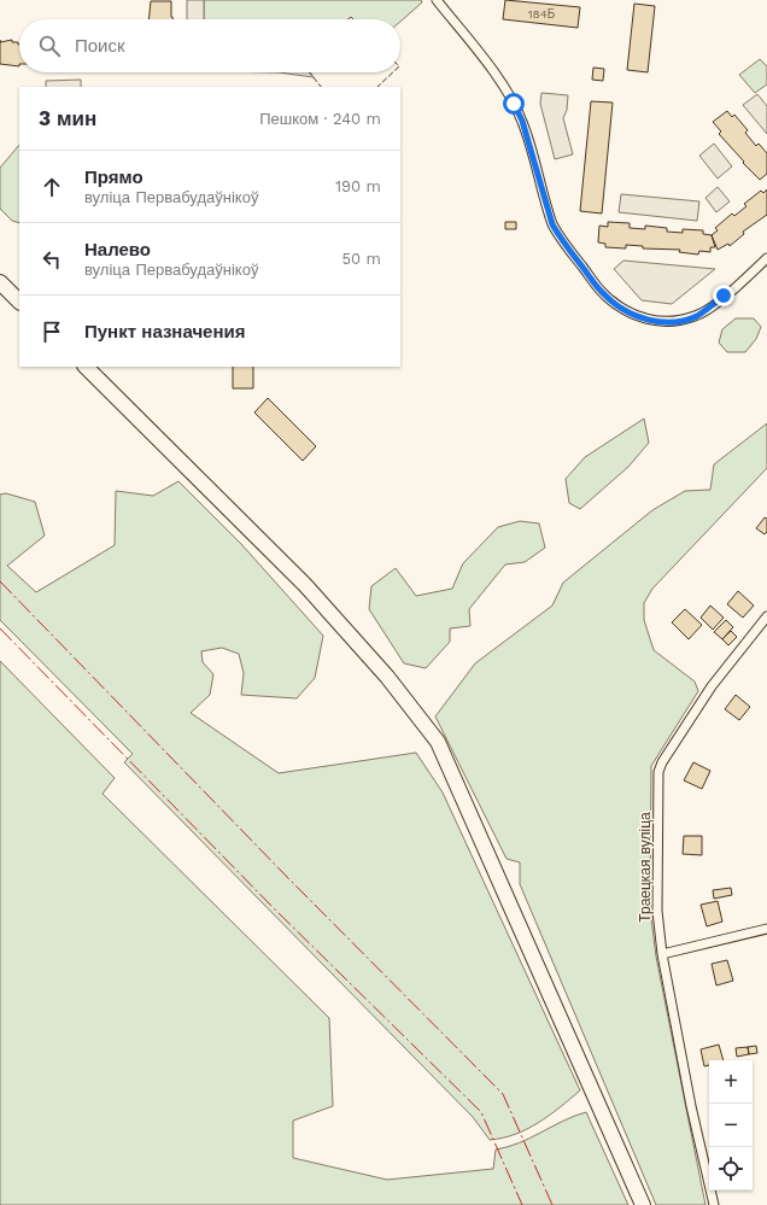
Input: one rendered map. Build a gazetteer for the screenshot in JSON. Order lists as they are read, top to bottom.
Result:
{
  "streets": {
    "street": ["Траецкая вуліца"]
  },
  "house_numbers": ["184Б"],
  "page": {
    "search": "Поиск",
    "heading": ["3 мин", "Пешком · 240 m"],
    "list": [
      ["Прямо", "вуліца Первабудаўнікоў", "190 m"],
      ["Налево", "вуліца Первабудаўнікоў", "50 m"],
      "Пункт назначения"
    ],
    "map_buttons": ["+", "−"]
  }
}
